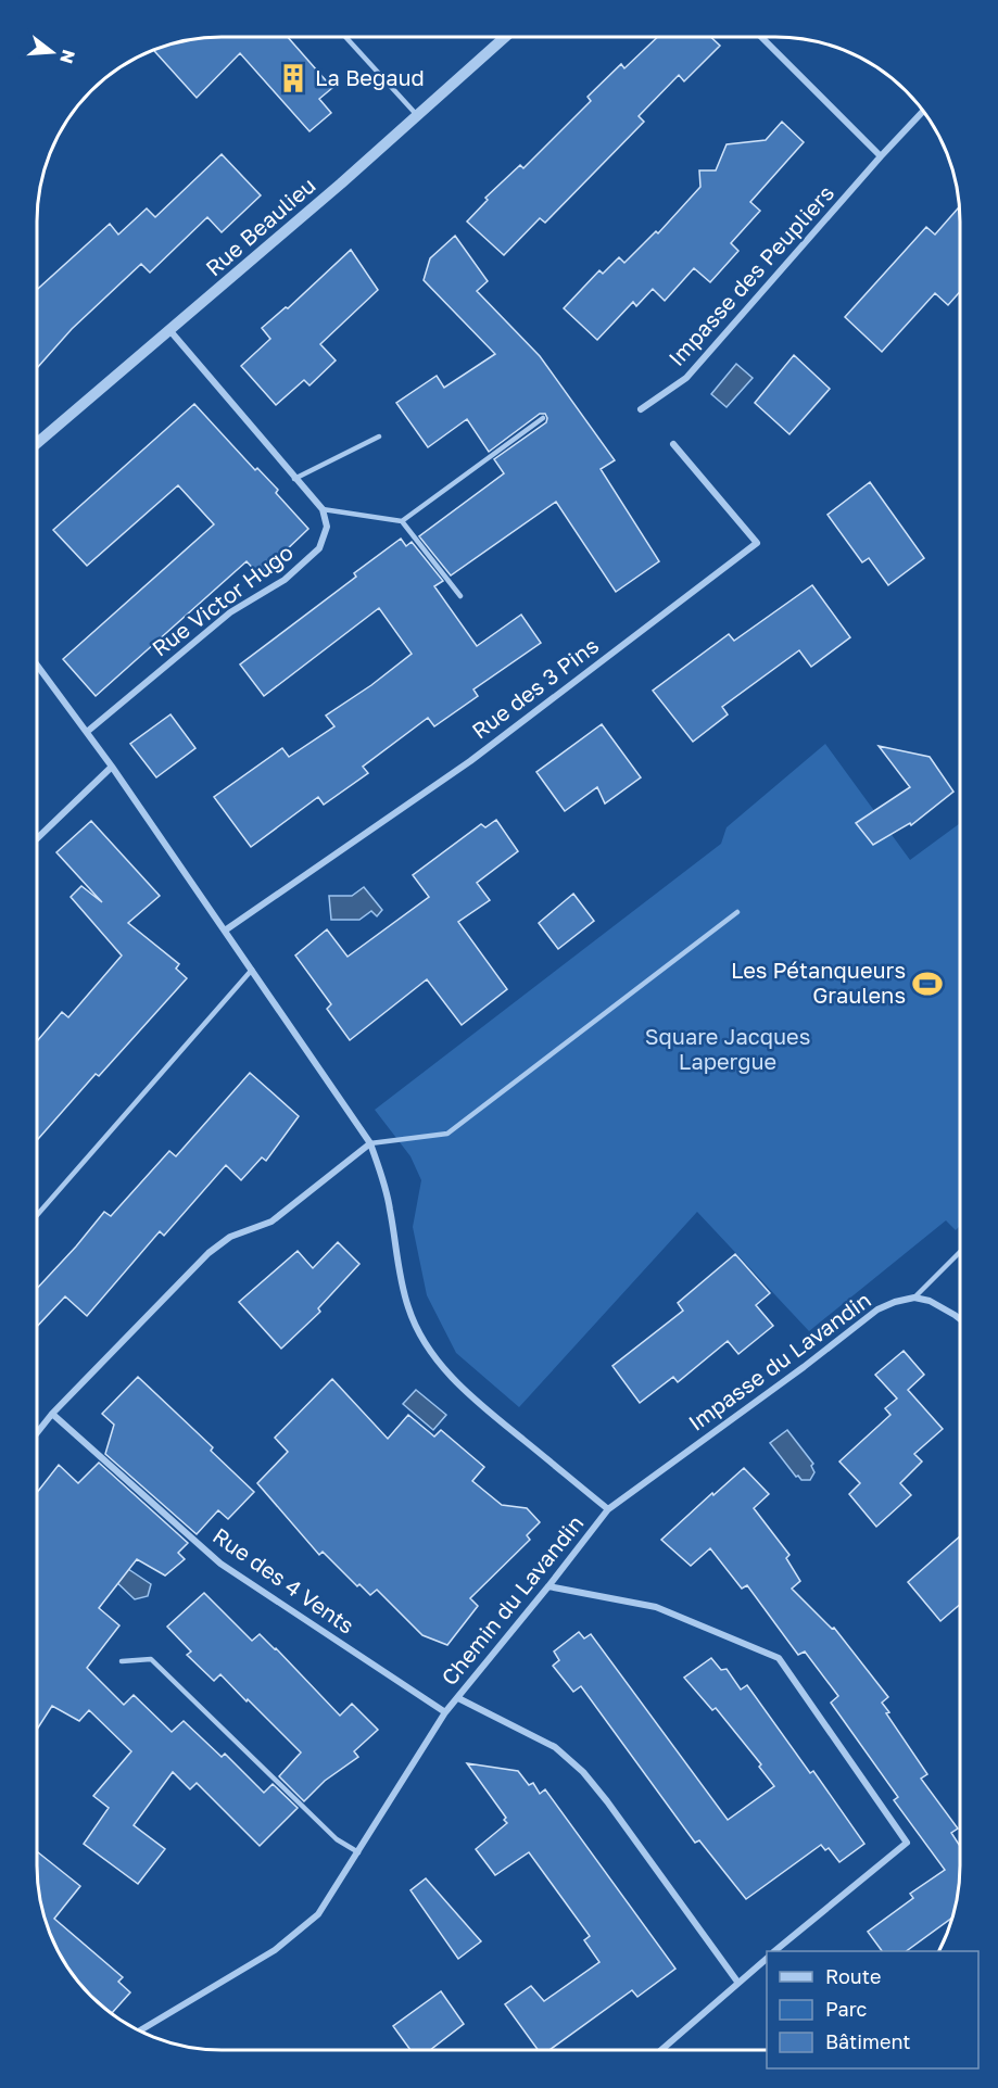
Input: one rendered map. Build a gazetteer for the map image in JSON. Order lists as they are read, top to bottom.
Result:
{
  "streets": {
    "street": [
      "Rue Beaulieu",
      "Impasse des Peupliers",
      "Rue Victor Hugo",
      "Rue des 3 Pins",
      "Impasse du Lavandin",
      "Rue des 4 Vents",
      "Chemin du Lavandin"
    ]
  },
  "crossings": [
    ["Impasse du Lavandin", "Chemin du Lavandin"],
    ["Rue des 4 Vents", "Chemin du Lavandin"]
  ],
  "parks": ["Square Jacques Lapergue"],
  "places": {
    "building": ["La Begaud"],
    "sports": ["Les Pétanqueurs Graulens"]
  },
  "legend": ["Route", "Parc", "Bâtiment"],
  "north": "right"
}
